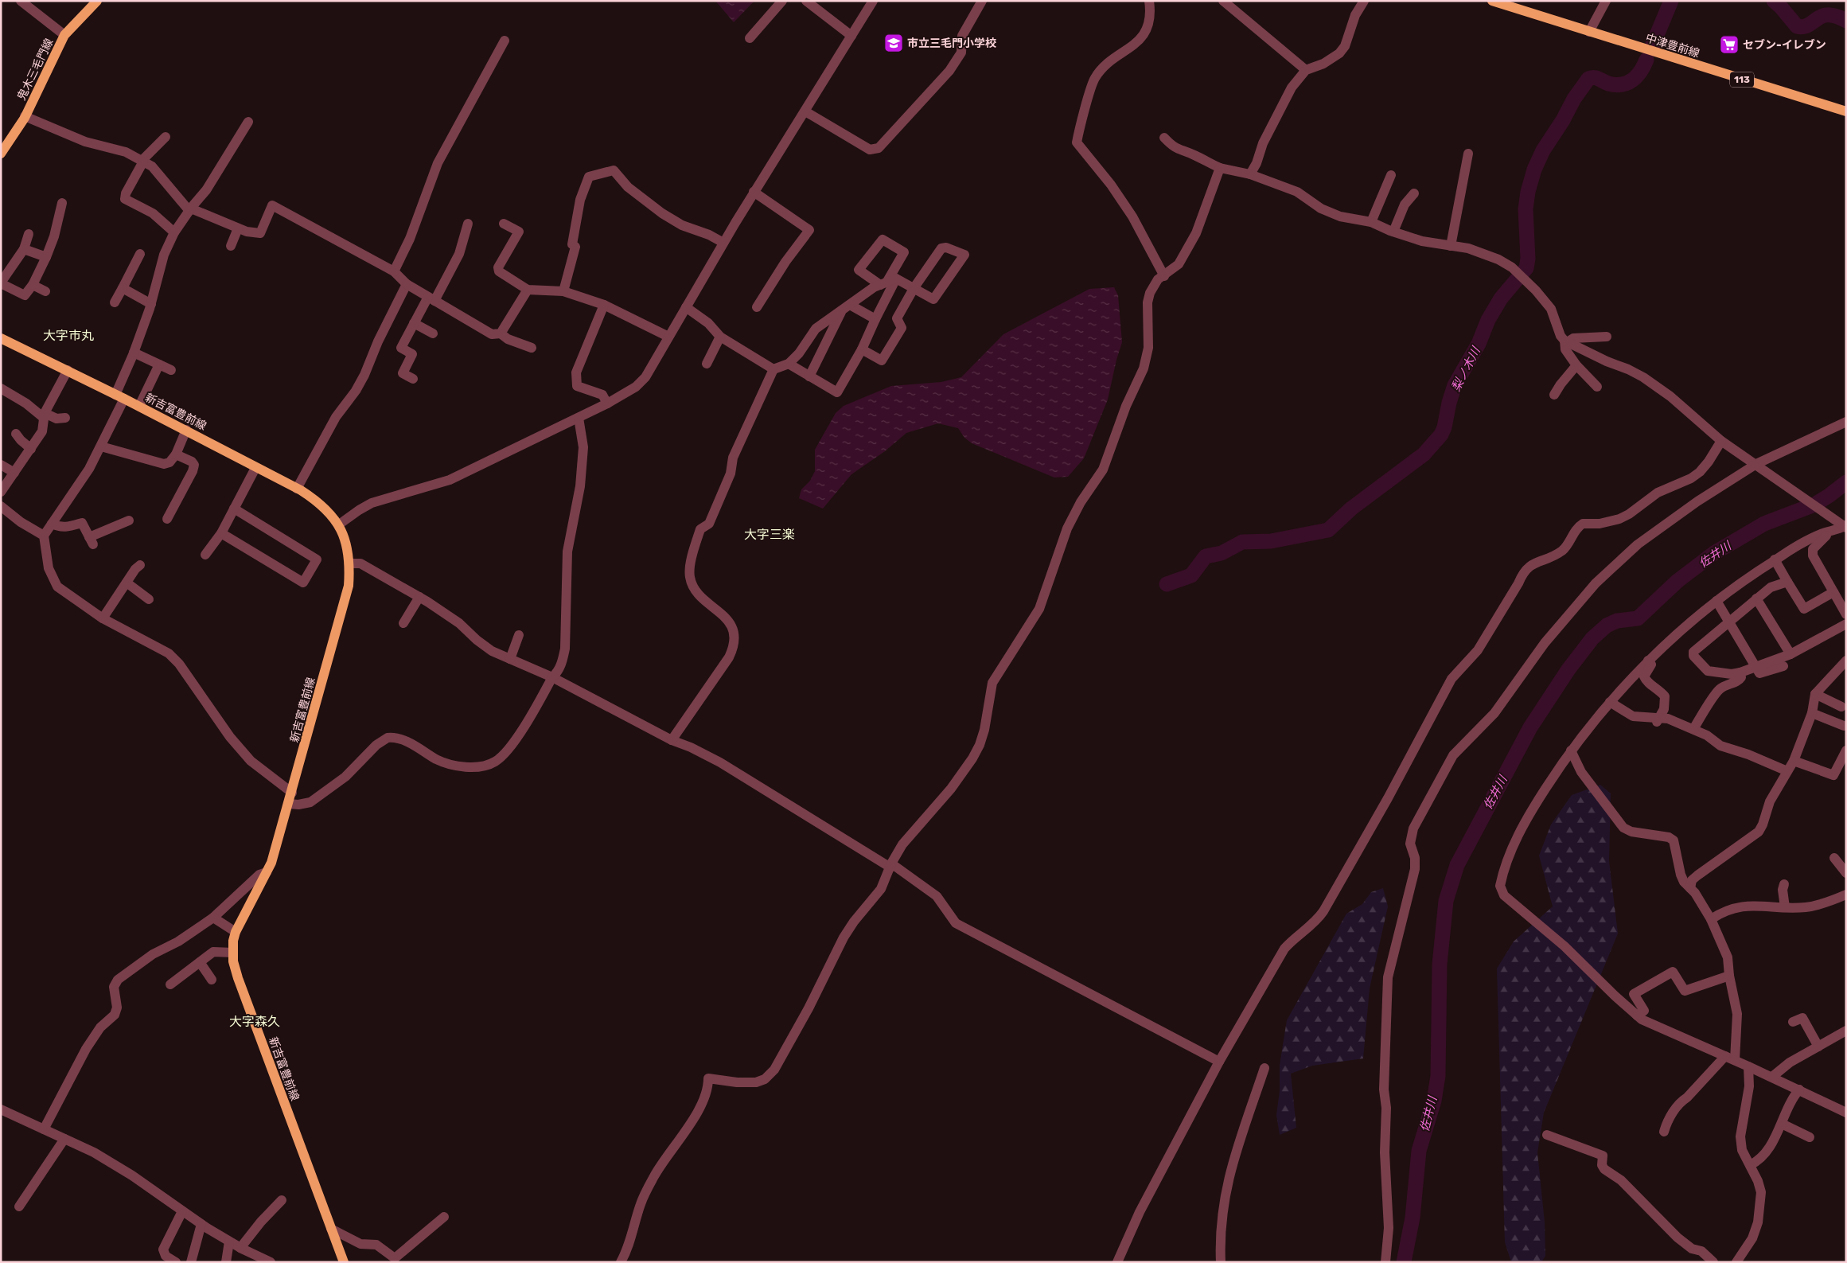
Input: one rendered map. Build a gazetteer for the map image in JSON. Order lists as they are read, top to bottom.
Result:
{
  "streets": {
    "main road": [
      "中津豊前線",
      "鬼木三毛門線",
      "113",
      "新吉富豊前線"
    ]
  },
  "districts": ["大字市丸", "大字三楽", "大字森久"],
  "water": ["梨ノ木川", "佐井川"],
  "places": {
    "school or university": ["市立三毛門小学校"],
    "supermarket": ["セブン-イレブン"]
  }
}
